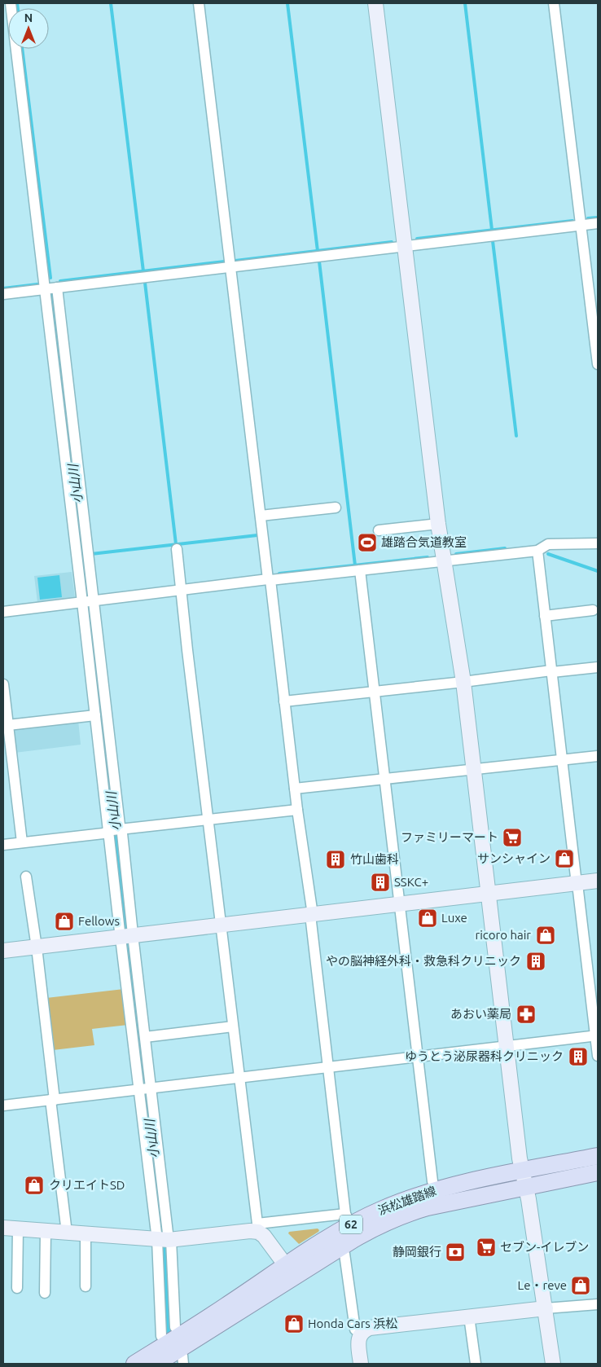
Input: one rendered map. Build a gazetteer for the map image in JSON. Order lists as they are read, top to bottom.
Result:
{
  "streets": {
    "main road": ["浜松雄踏線", "62"]
  },
  "water": ["小山川"],
  "places": {
    "sports": ["雄踏合気道教室"],
    "supermarket": ["ファミリーマート", "セブン-イレブン"],
    "shop": [
      "サンシャイン",
      "Luxe",
      "Fellows",
      "ricoro hair",
      "クリエイトSD",
      "Le・reve",
      "Honda Cars 浜松"
    ],
    "building": [
      "竹山歯科",
      "SSKC+",
      "やの脳神経外科・救急科クリニック",
      "ゆうとう泌尿器科クリニック"
    ],
    "pharmacy": ["あおい薬局"],
    "bank": ["静岡銀行"]
  },
  "north": "top"
}
